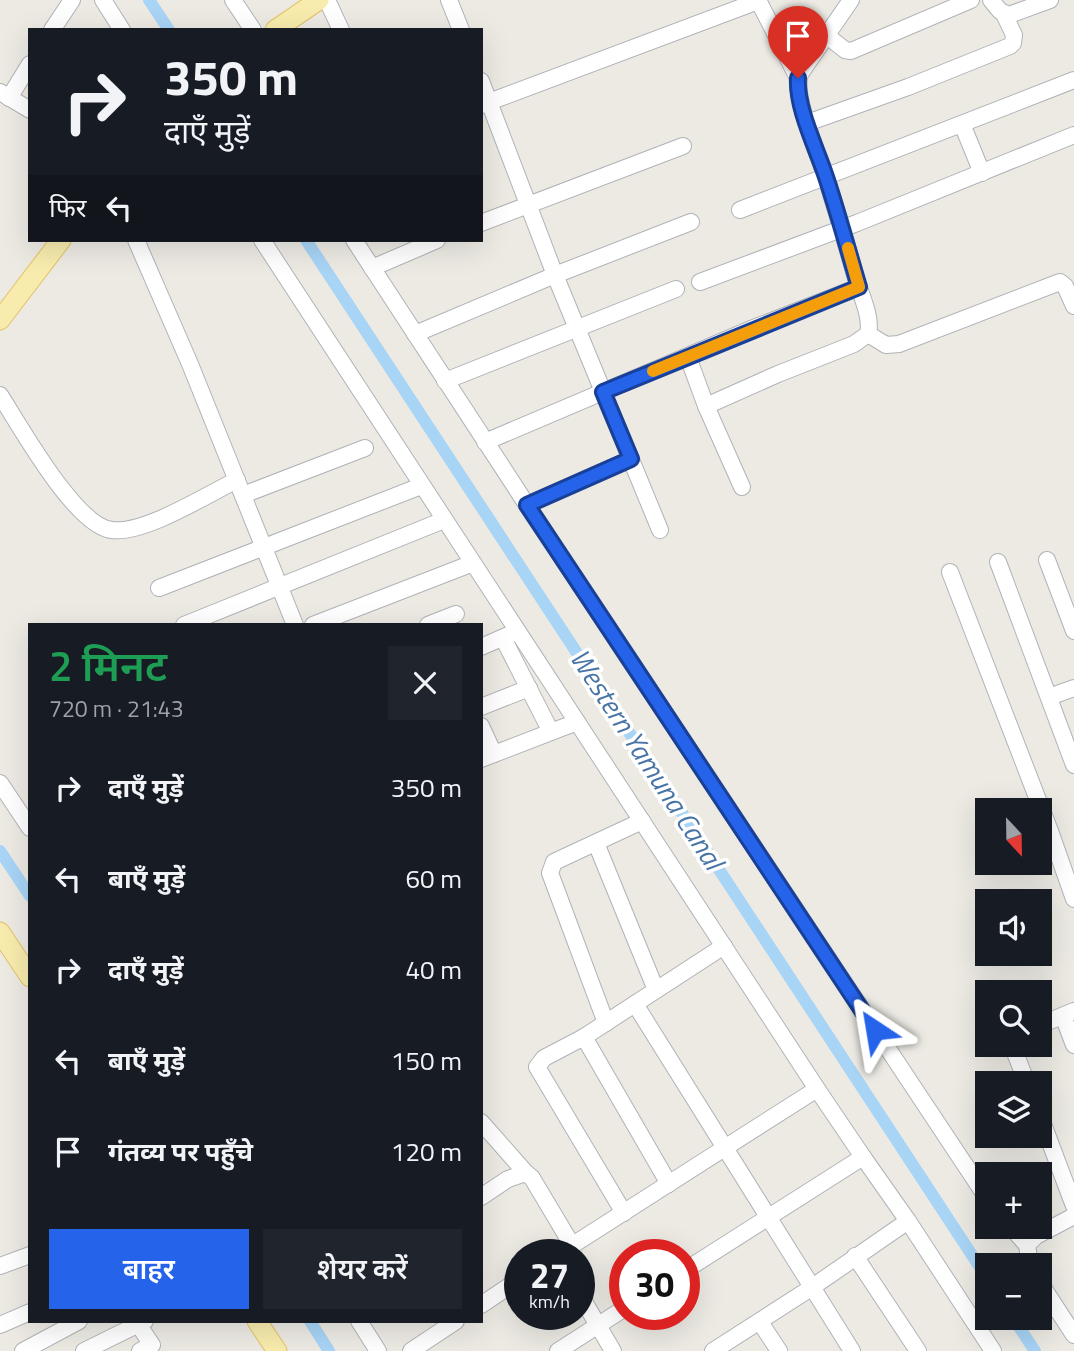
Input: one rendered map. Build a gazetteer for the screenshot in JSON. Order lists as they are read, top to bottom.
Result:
{
  "water": ["Western Yamuna Canal"],
  "north": "bottom",
  "page": {
    "turn": ["350 m", "दाएँ मुड़ें"],
    "then": "फिर",
    "heading": ["2 मिनट", "720 m · 21:43"],
    "list": [
      {
        "name": "दाएँ मुड़ें",
        "value": "350 m"
      },
      {
        "name": "बाएँ मुड़ें",
        "value": "60 m"
      },
      {
        "name": "दाएँ मुड़ें",
        "value": "40 m"
      },
      {
        "name": "बाएँ मुड़ें",
        "value": "150 m"
      },
      {
        "name": "गंतव्य पर पहुँचे",
        "value": "120 m"
      }
    ],
    "map_buttons": ["+", "−"],
    "buttons": ["बाहर", "शेयर करें"],
    "speed": "27 km/h",
    "limit": "30"
  }
}
